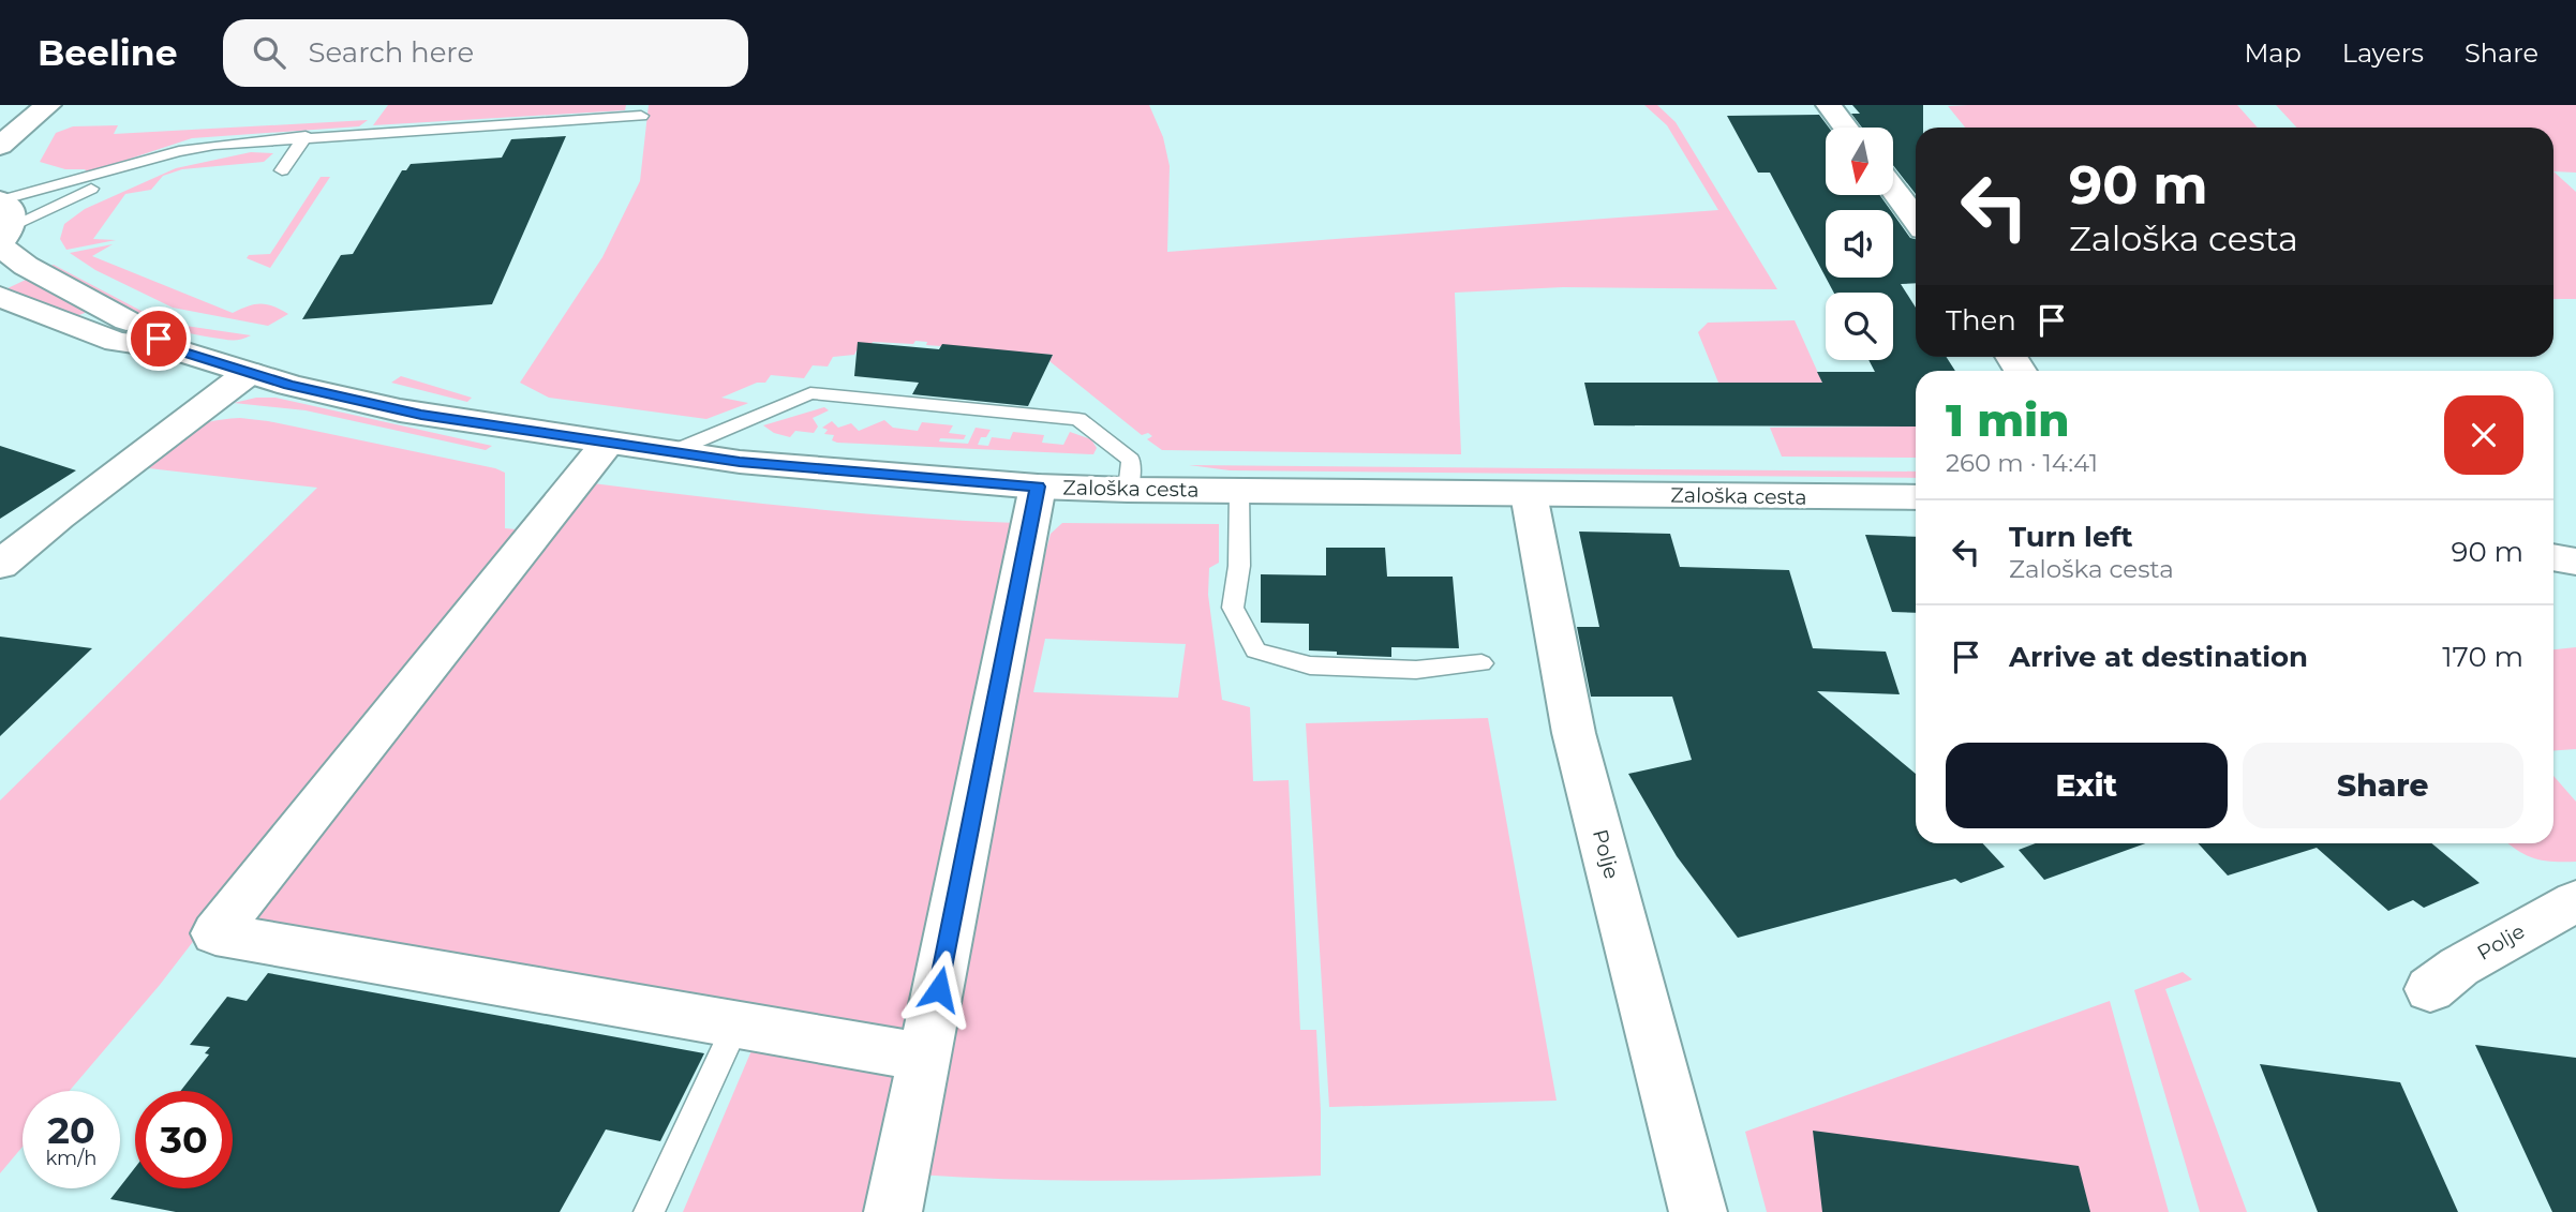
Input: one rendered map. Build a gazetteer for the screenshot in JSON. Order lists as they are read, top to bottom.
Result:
{
  "streets": {
    "street": ["Zaloška cesta", "Polje"]
  },
  "crossings": [
    ["Zaloška cesta", "Polje"]
  ],
  "north": "bottom",
  "page": {
    "header": "Beeline",
    "search": "Search here",
    "nav": ["Map", "Layers", "Share"],
    "turn": ["90 m", "Zaloška cesta"],
    "then": "Then",
    "heading": ["1 min", "260 m · 14:41"],
    "list": [
      {
        "name": "Turn left",
        "note": "Zaloška cesta",
        "value": "90 m"
      },
      {
        "name": "Arrive at destination",
        "value": "170 m"
      }
    ],
    "buttons": ["Exit", "Share"],
    "speed": "20 km/h",
    "limit": "30"
  }
}
